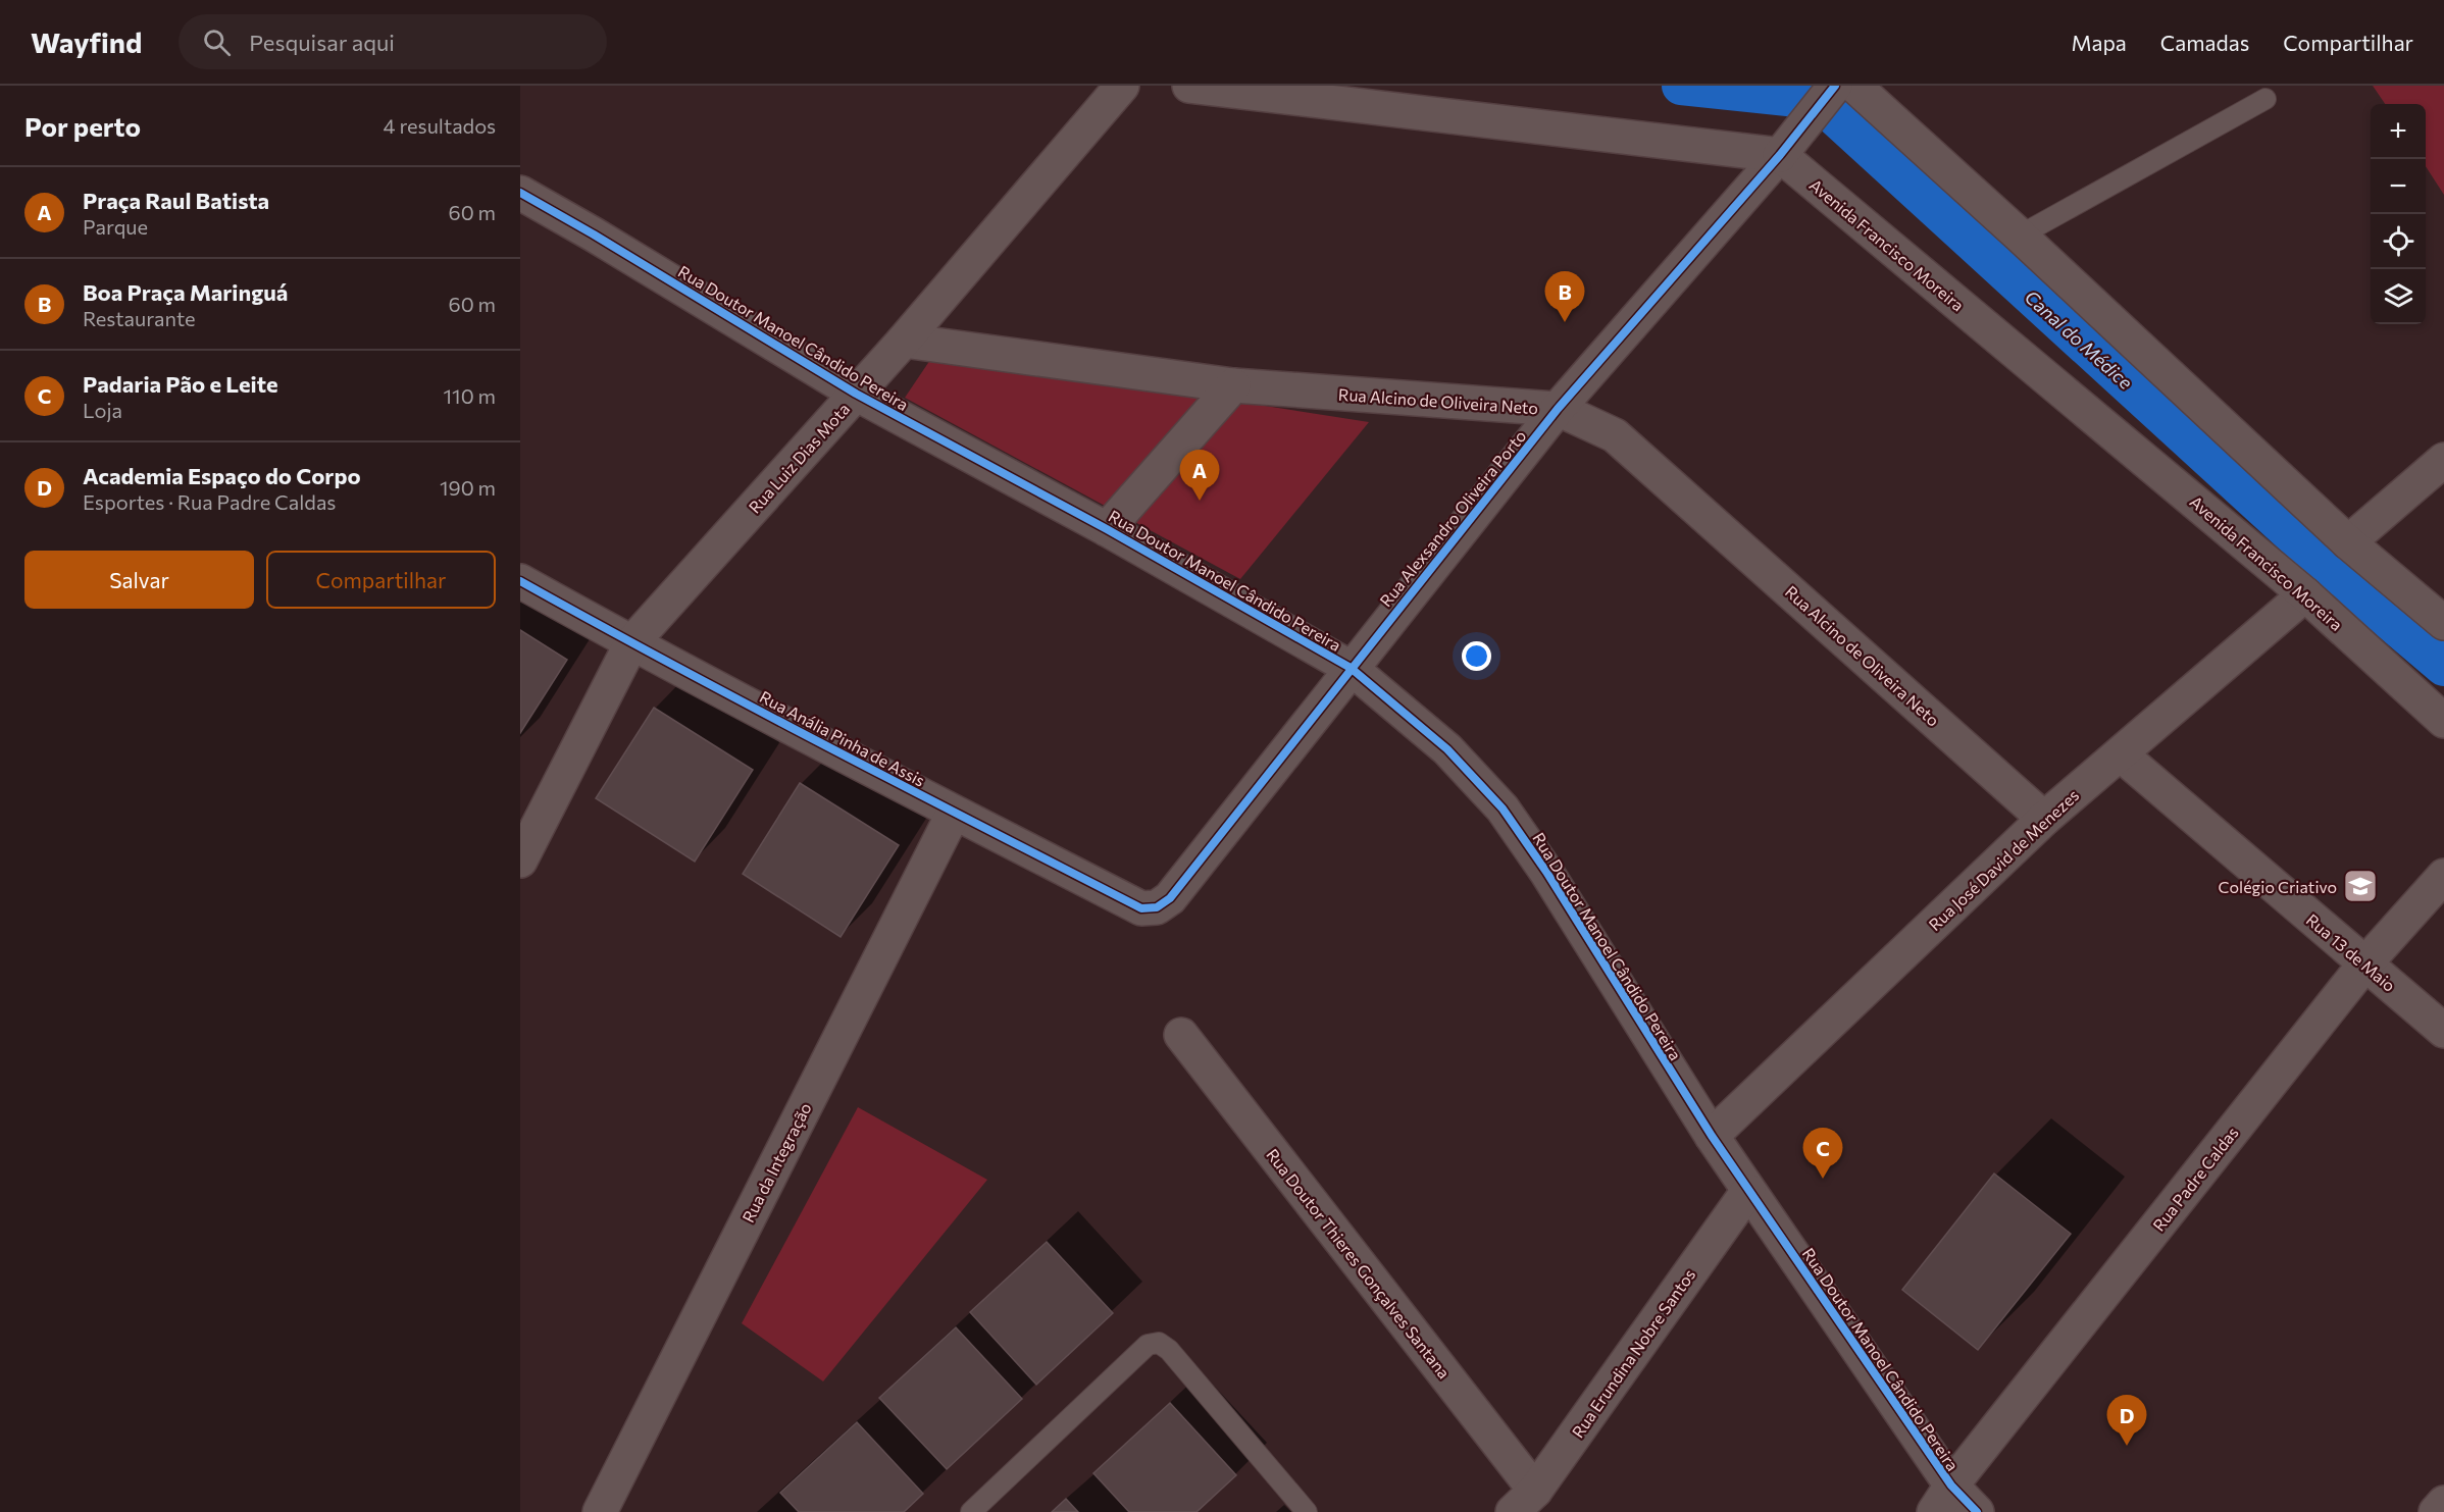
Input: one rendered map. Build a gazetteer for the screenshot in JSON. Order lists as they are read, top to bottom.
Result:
{
  "streets": {
    "street": [
      "Avenida Francisco Moreira",
      "Rua Doutor Manoel Cândido Pereira",
      "Rua Alcino de Oliveira Neto",
      "Rua Luiz Dias Mota",
      "Rua Alexsandro Oliveira Porto",
      "Rua Anália Pinha de Assis",
      "Rua José David de Menezes",
      "Rua 13 de Maio",
      "Rua da Integração",
      "Rua Padre Caldas",
      "Rua Doutor Thieres Gonçalves Santana",
      "Rua Erundina Nobre Santos"
    ]
  },
  "crossings": [
    ["Avenida Francisco Moreira", "Rua Alexsandro Oliveira Porto"],
    ["Avenida Francisco Moreira", "Rua José David de Menezes"],
    ["Rua Doutor Manoel Cândido Pereira", "Rua Luiz Dias Mota"],
    ["Rua Doutor Manoel Cândido Pereira", "Rua Alexsandro Oliveira Porto"],
    ["Rua Doutor Manoel Cândido Pereira", "Rua José David de Menezes"],
    ["Rua Doutor Manoel Cândido Pereira", "Rua Padre Caldas"],
    ["Rua Doutor Manoel Cândido Pereira", "Rua Erundina Nobre Santos"],
    ["Rua Alcino de Oliveira Neto", "Rua Luiz Dias Mota"],
    ["Rua Alcino de Oliveira Neto", "Rua Alexsandro Oliveira Porto"],
    ["Rua Alcino de Oliveira Neto", "Rua José David de Menezes"],
    ["Rua Luiz Dias Mota", "Rua Anália Pinha de Assis"],
    ["Rua Alexsandro Oliveira Porto", "Rua Anália Pinha de Assis"],
    ["Rua Anália Pinha de Assis", "Rua da Integração"],
    ["Rua José David de Menezes", "Rua 13 de Maio"],
    ["Rua 13 de Maio", "Rua Padre Caldas"],
    ["Rua Doutor Thieres Gonçalves Santana", "Rua Erundina Nobre Santos"]
  ],
  "water": ["Canal do Médice"],
  "places": {
    "school or university": ["Colégio Criativo"]
  },
  "page": {
    "header": "Wayfind",
    "search": "Pesquisar aqui",
    "nav": ["Mapa", "Camadas", "Compartilhar"],
    "heading": ["Por perto", "4 resultados"],
    "map_buttons": ["+", "−"],
    "list": [
      {
        "mark": "A",
        "name": "Praça Raul Batista",
        "note": "Parque",
        "value": "60 m"
      },
      {
        "mark": "B",
        "name": "Boa Praça Maringuá",
        "note": "Restaurante",
        "value": "60 m"
      },
      {
        "mark": "C",
        "name": "Padaria Pão e Leite",
        "note": "Loja",
        "value": "110 m"
      },
      {
        "mark": "D",
        "name": "Academia Espaço do Corpo",
        "note": "Esportes · Rua Padre Caldas",
        "value": "190 m"
      }
    ],
    "pins": [
      "B",
      "A",
      "C",
      "D"
    ],
    "buttons": ["Salvar", "Compartilhar"]
  }
}
